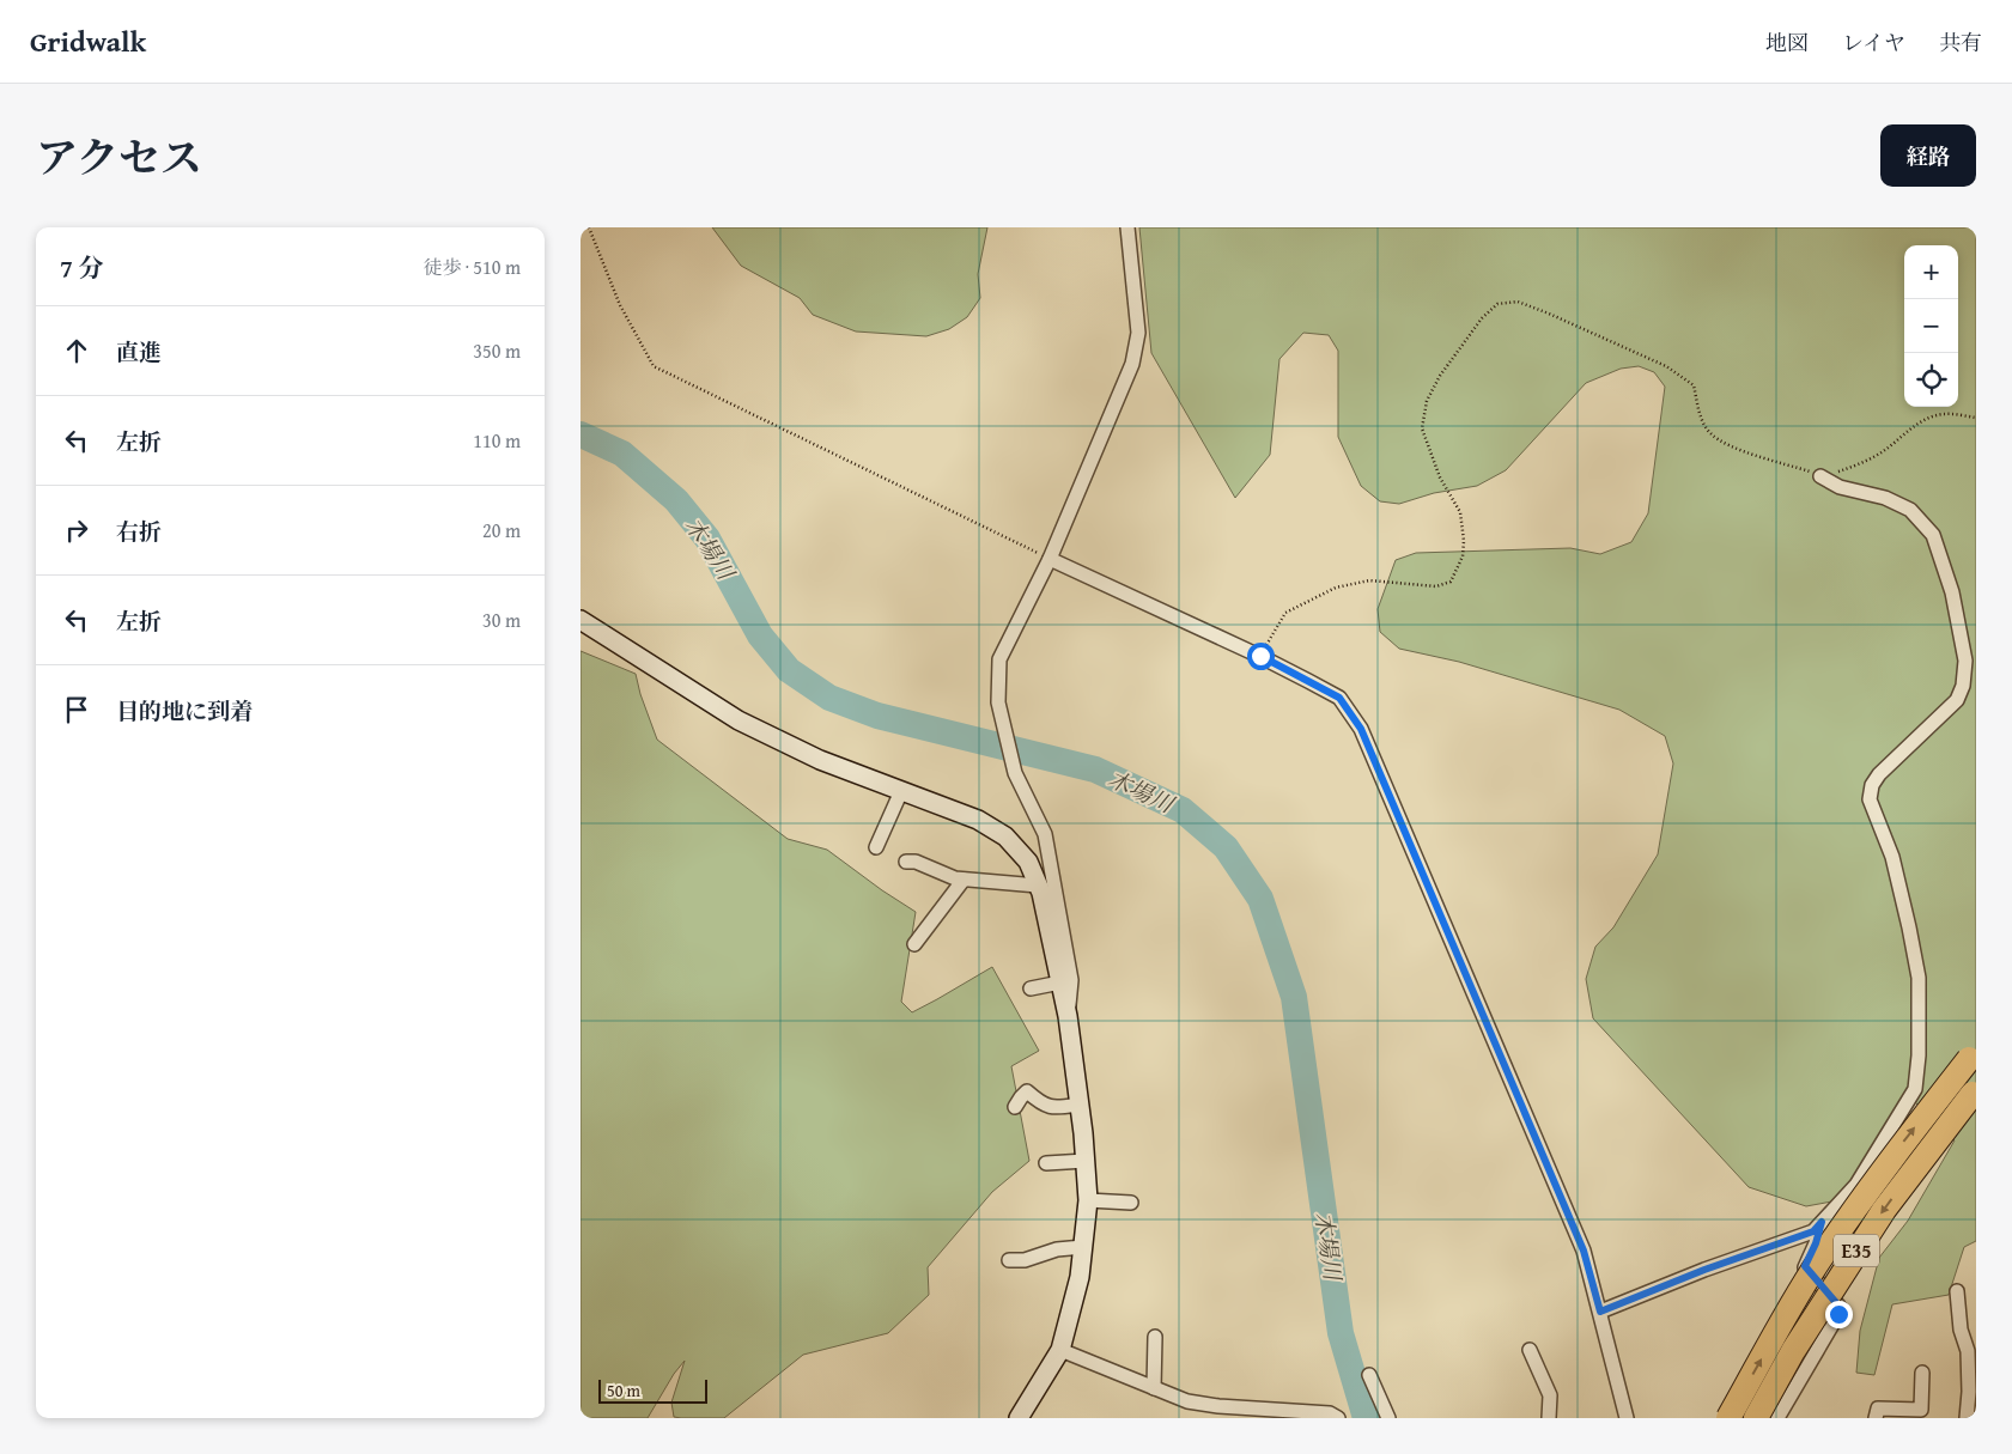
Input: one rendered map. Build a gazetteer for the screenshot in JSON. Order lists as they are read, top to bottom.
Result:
{
  "streets": {
    "highway": ["E35"]
  },
  "water": ["木場川"],
  "scale_bar": "50 m",
  "page": {
    "header": "Gridwalk",
    "nav": ["地図", "レイヤ", "共有"],
    "title": "アクセス",
    "buttons": "経路",
    "heading": ["7 分", "徒歩 · 510 m"],
    "map_buttons": ["+", "−"],
    "list": [
      ["直進", "350 m"],
      ["左折", "110 m"],
      ["右折", "20 m"],
      ["左折", "30 m"],
      "目的地に到着"
    ],
    "scale": "50 m"
  }
}
